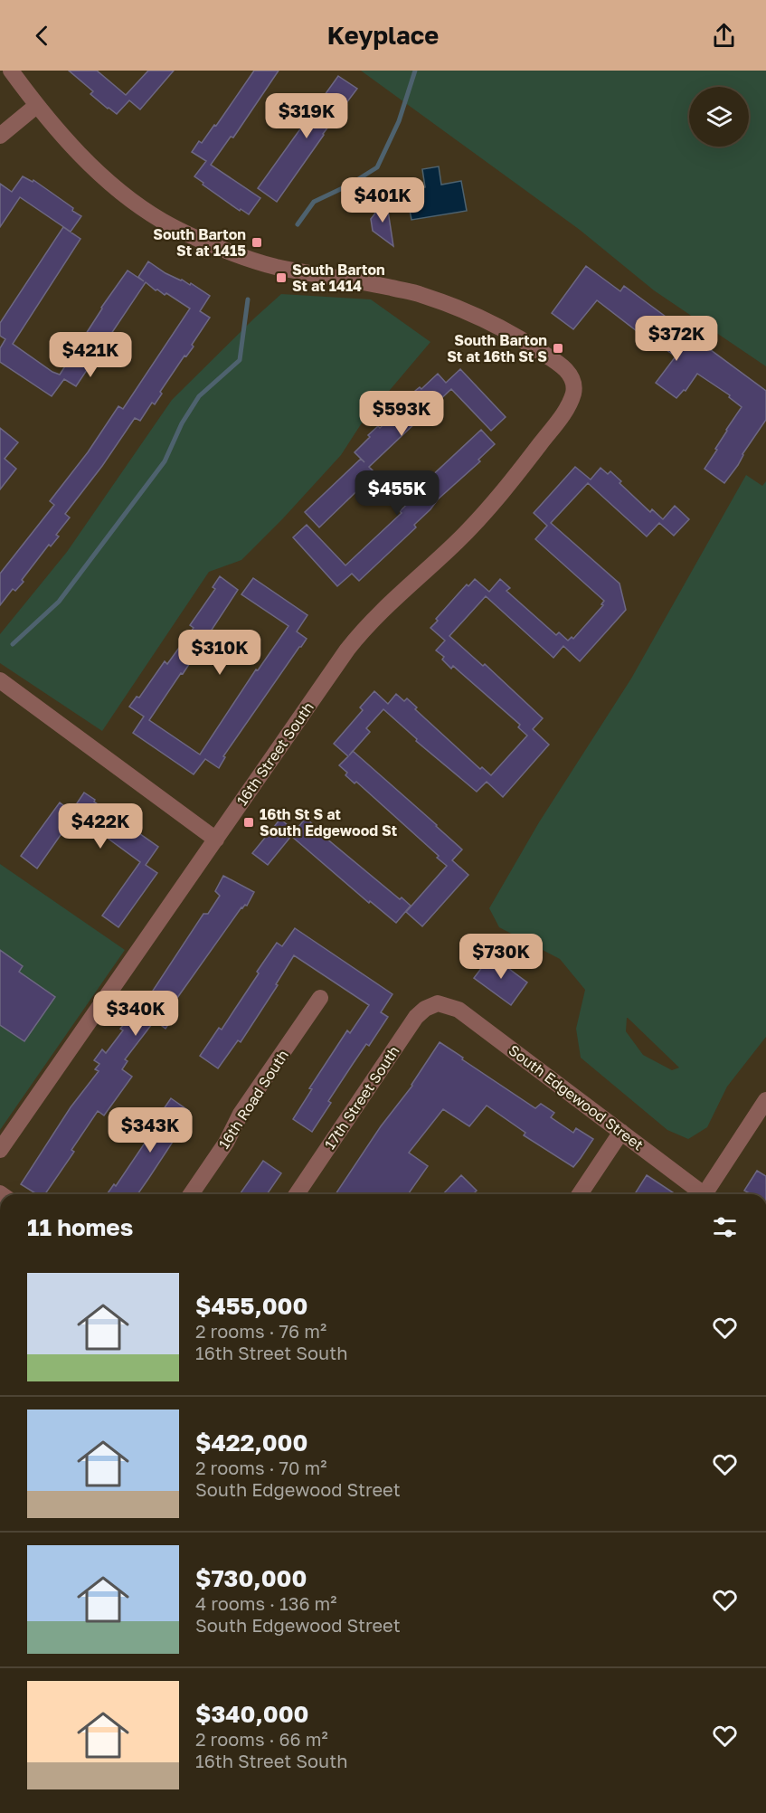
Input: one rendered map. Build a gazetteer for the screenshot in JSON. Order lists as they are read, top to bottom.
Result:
{
  "streets": {
    "street": [
      "16th Street South",
      "17th Street South",
      "South Edgewood Street",
      "16th Road South"
    ]
  },
  "crossings": [
    ["17th Street South", "South Edgewood Street"]
  ],
  "places": {
    "transit": [
      "South Barton St at 1415",
      "South Barton St at 1414",
      "South Barton St at 16th St S",
      "16th St S at South Edgewood St"
    ]
  },
  "page": {
    "header": "Keyplace",
    "price": [
      "$319K",
      "$401K",
      "$372K",
      "$421K",
      "$593K",
      "$455K",
      "$310K",
      "$422K",
      "$730K",
      "$340K",
      "$343K"
    ],
    "heading": "11 homes",
    "list": [
      {
        "name": "$455,000",
        "note": "2 rooms · 76 m² · 16th Street South"
      },
      {
        "name": "$422,000",
        "note": "2 rooms · 70 m² · South Edgewood Street"
      },
      {
        "name": "$730,000",
        "note": "4 rooms · 136 m² · South Edgewood Street"
      },
      {
        "name": "$340,000",
        "note": "2 rooms · 66 m² · 16th Street South"
      }
    ]
  }
}
